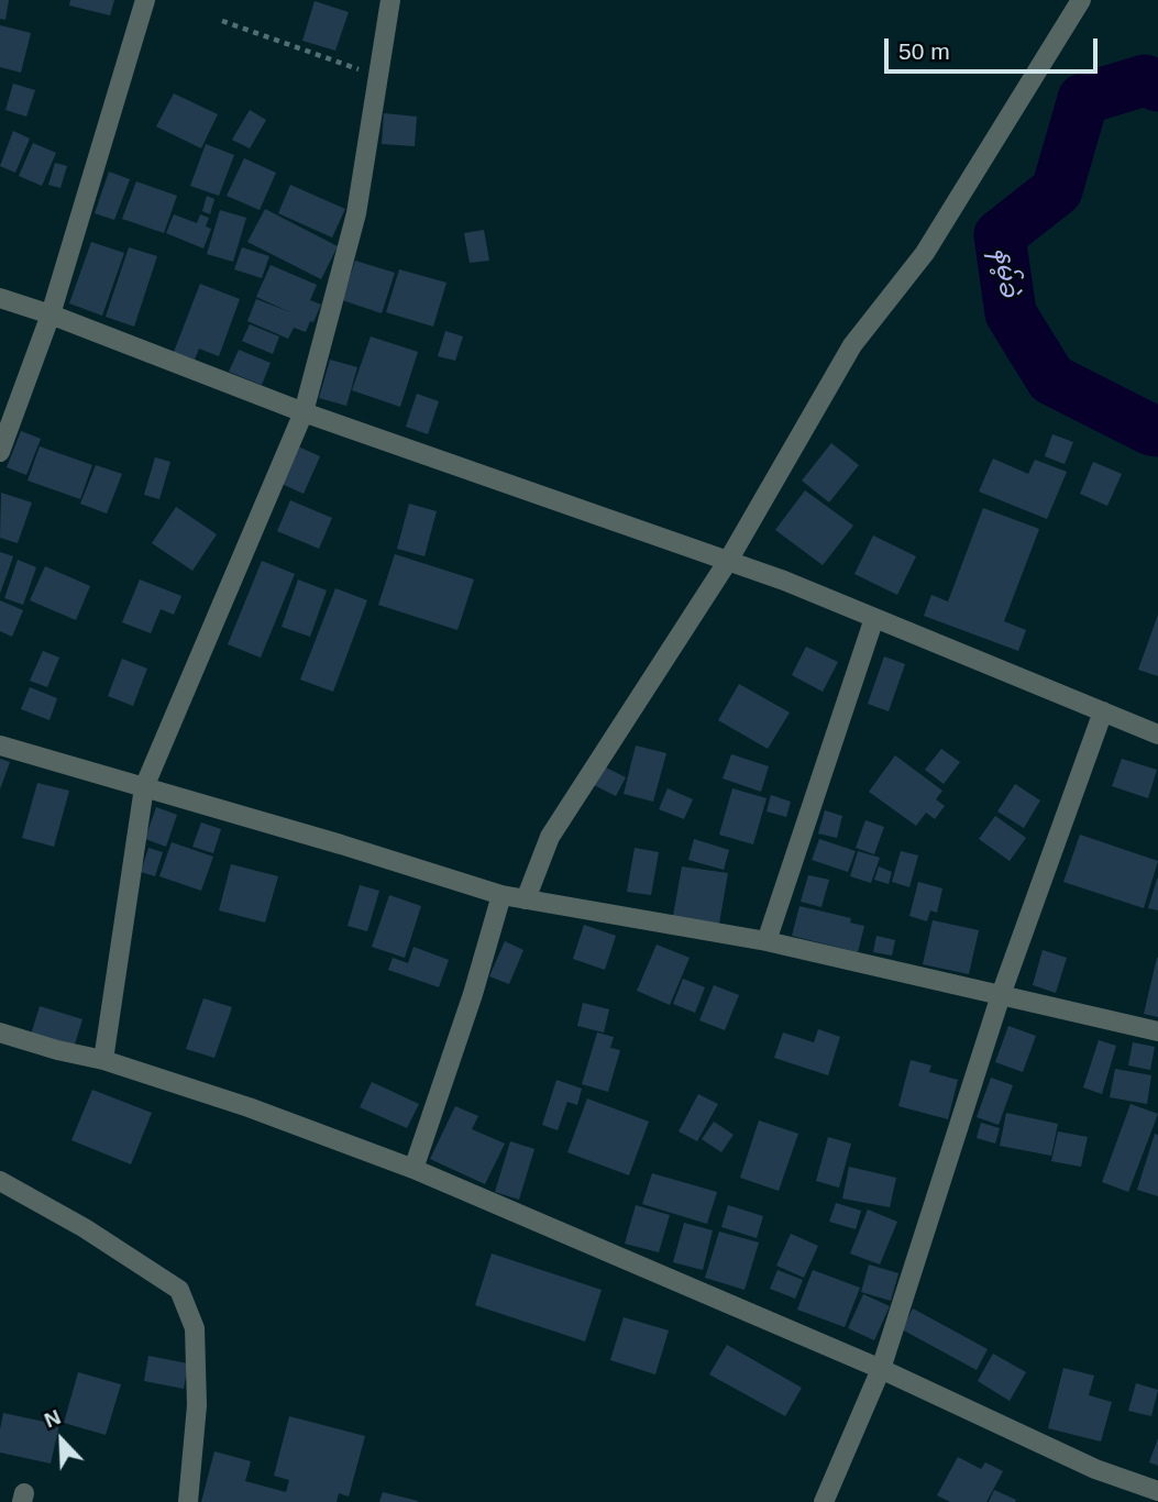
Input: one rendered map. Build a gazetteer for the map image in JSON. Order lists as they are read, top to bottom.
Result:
{
  "water": ["နမ့်ခဲ"],
  "scale_bar": "50 m",
  "north": "top left"
}
